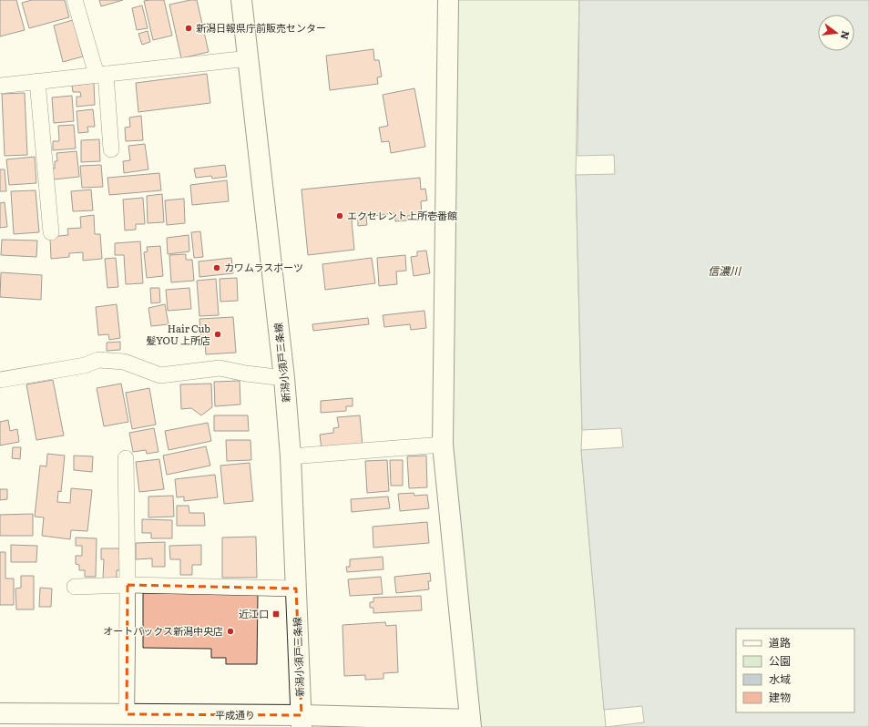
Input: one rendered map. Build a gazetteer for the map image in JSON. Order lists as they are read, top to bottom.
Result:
{
  "streets": {
    "street": ["新潟小須戸三条線", "平成通り"]
  },
  "crossings": [
    ["新潟小須戸三条線", "平成通り"]
  ],
  "water": ["信濃川"],
  "places": {
    "other": [
      "新潟日報県庁前販売センター",
      "エクセレント上所壱番館",
      "カワムラスポーツ",
      "Hair Cub 髪YOU 上所店",
      "オートバックス新潟中央店"
    ],
    "transit": ["近江口"]
  },
  "legend": [
    "道路",
    "公園",
    "水域",
    "建物"
  ],
  "north": "right"
}
